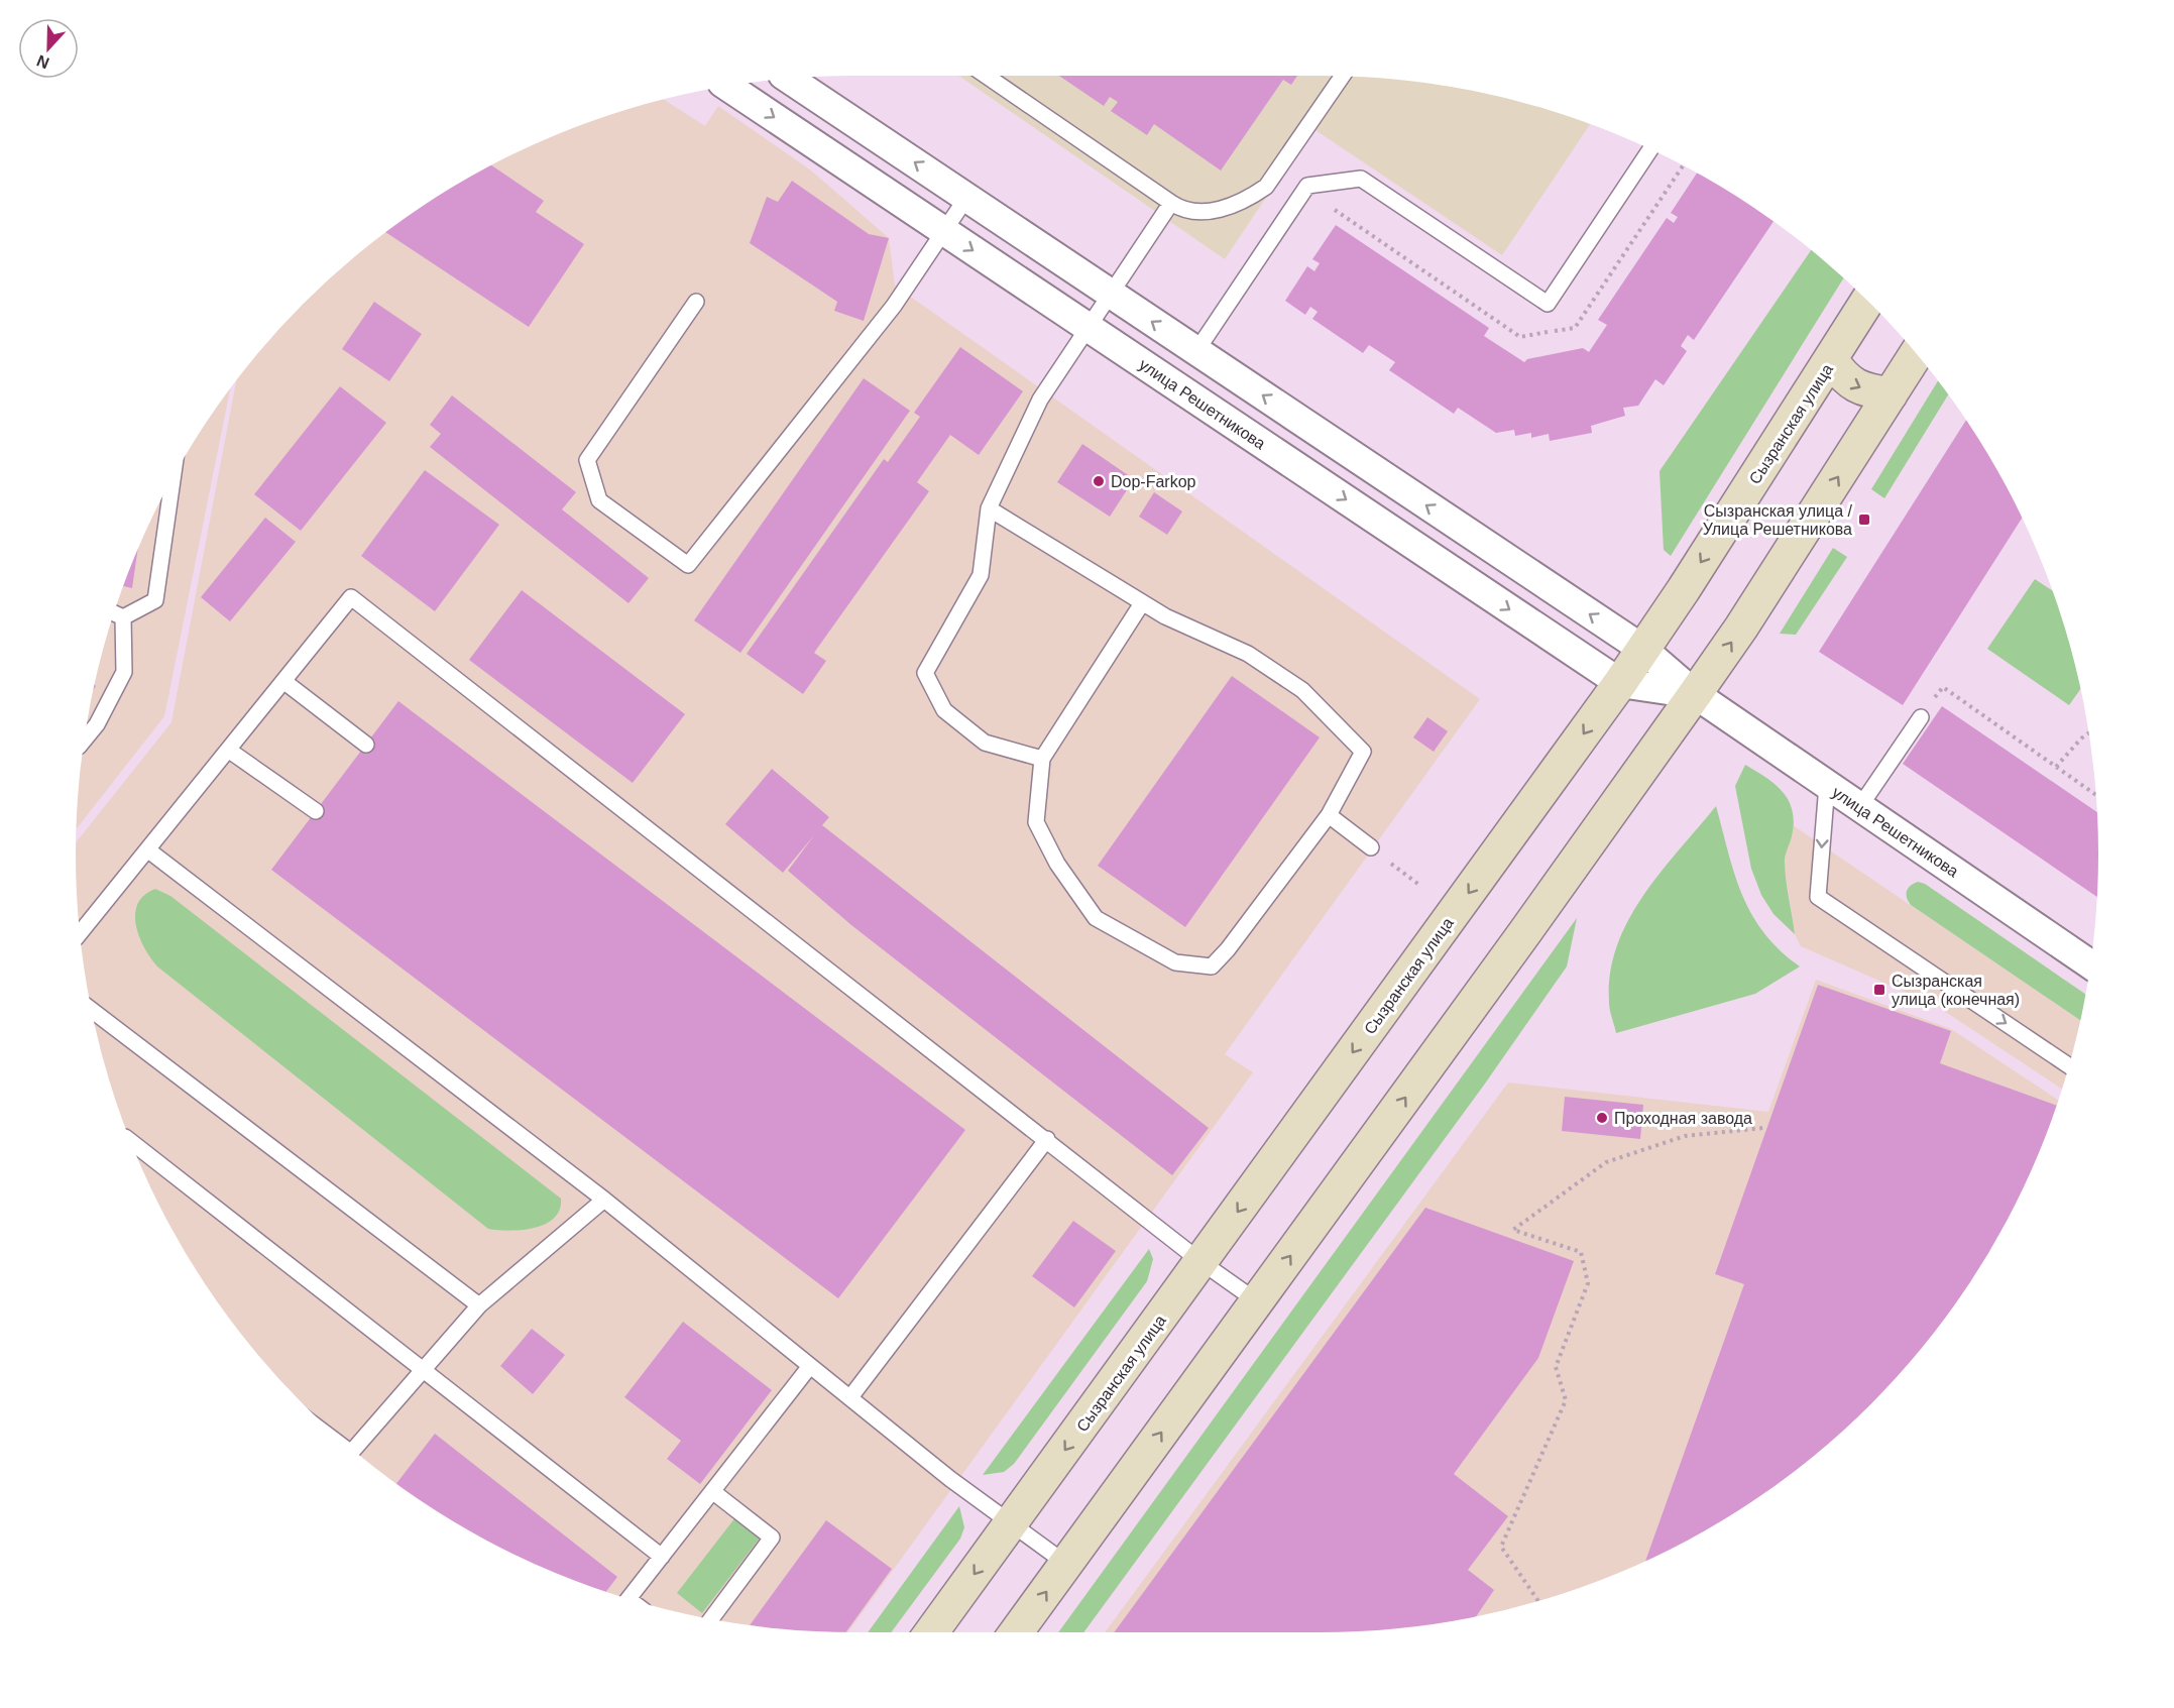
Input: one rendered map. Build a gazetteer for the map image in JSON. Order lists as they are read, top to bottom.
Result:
{
  "streets": {
    "street": ["улица Решетникова", "Сызранская улица"]
  },
  "crossings": [
    ["улица Решетникова", "Сызранская улица"]
  ],
  "places": {
    "other": ["Dop-Farkop", "Проходная завода"],
    "transit": ["Сызранская улица / Улица Решетникова", "Сызранская улица (конечная)"]
  },
  "north": "bottom"
}
